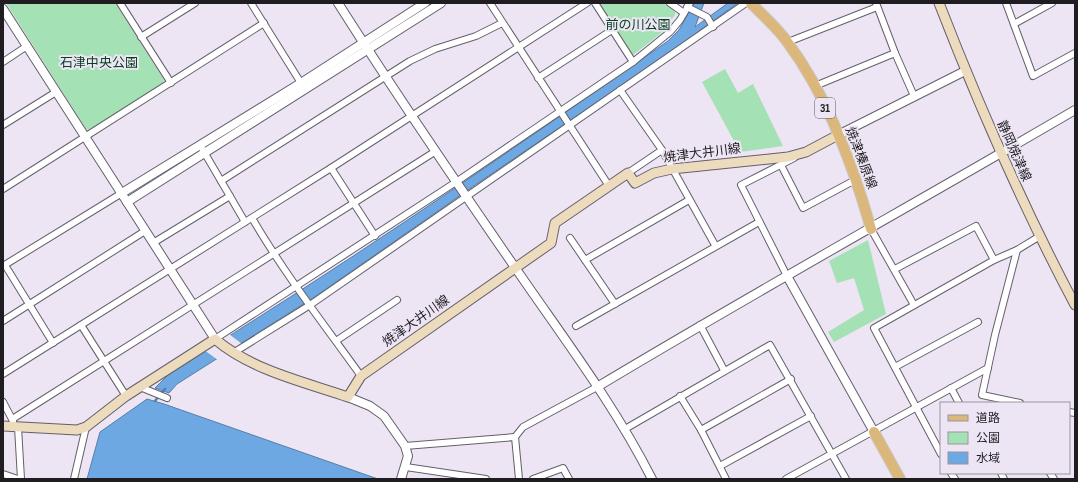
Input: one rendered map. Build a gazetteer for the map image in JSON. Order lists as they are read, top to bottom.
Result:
{
  "streets": {
    "main road": [
      "31",
      "静岡焼津線",
      "焼津大井川線",
      "焼津榛原線"
    ]
  },
  "crossings": [
    ["焼津大井川線", "焼津榛原線"]
  ],
  "parks": ["前の川公園", "石津中央公園"],
  "legend": ["道路", "公園", "水域"]
}
